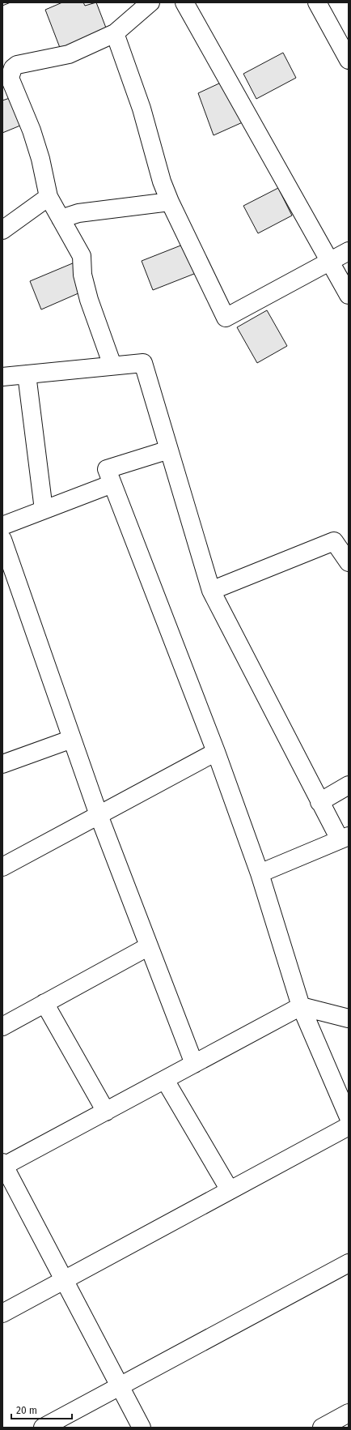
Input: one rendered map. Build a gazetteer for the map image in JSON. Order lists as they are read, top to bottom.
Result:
{
  "scale_bar": "20 m"
}
